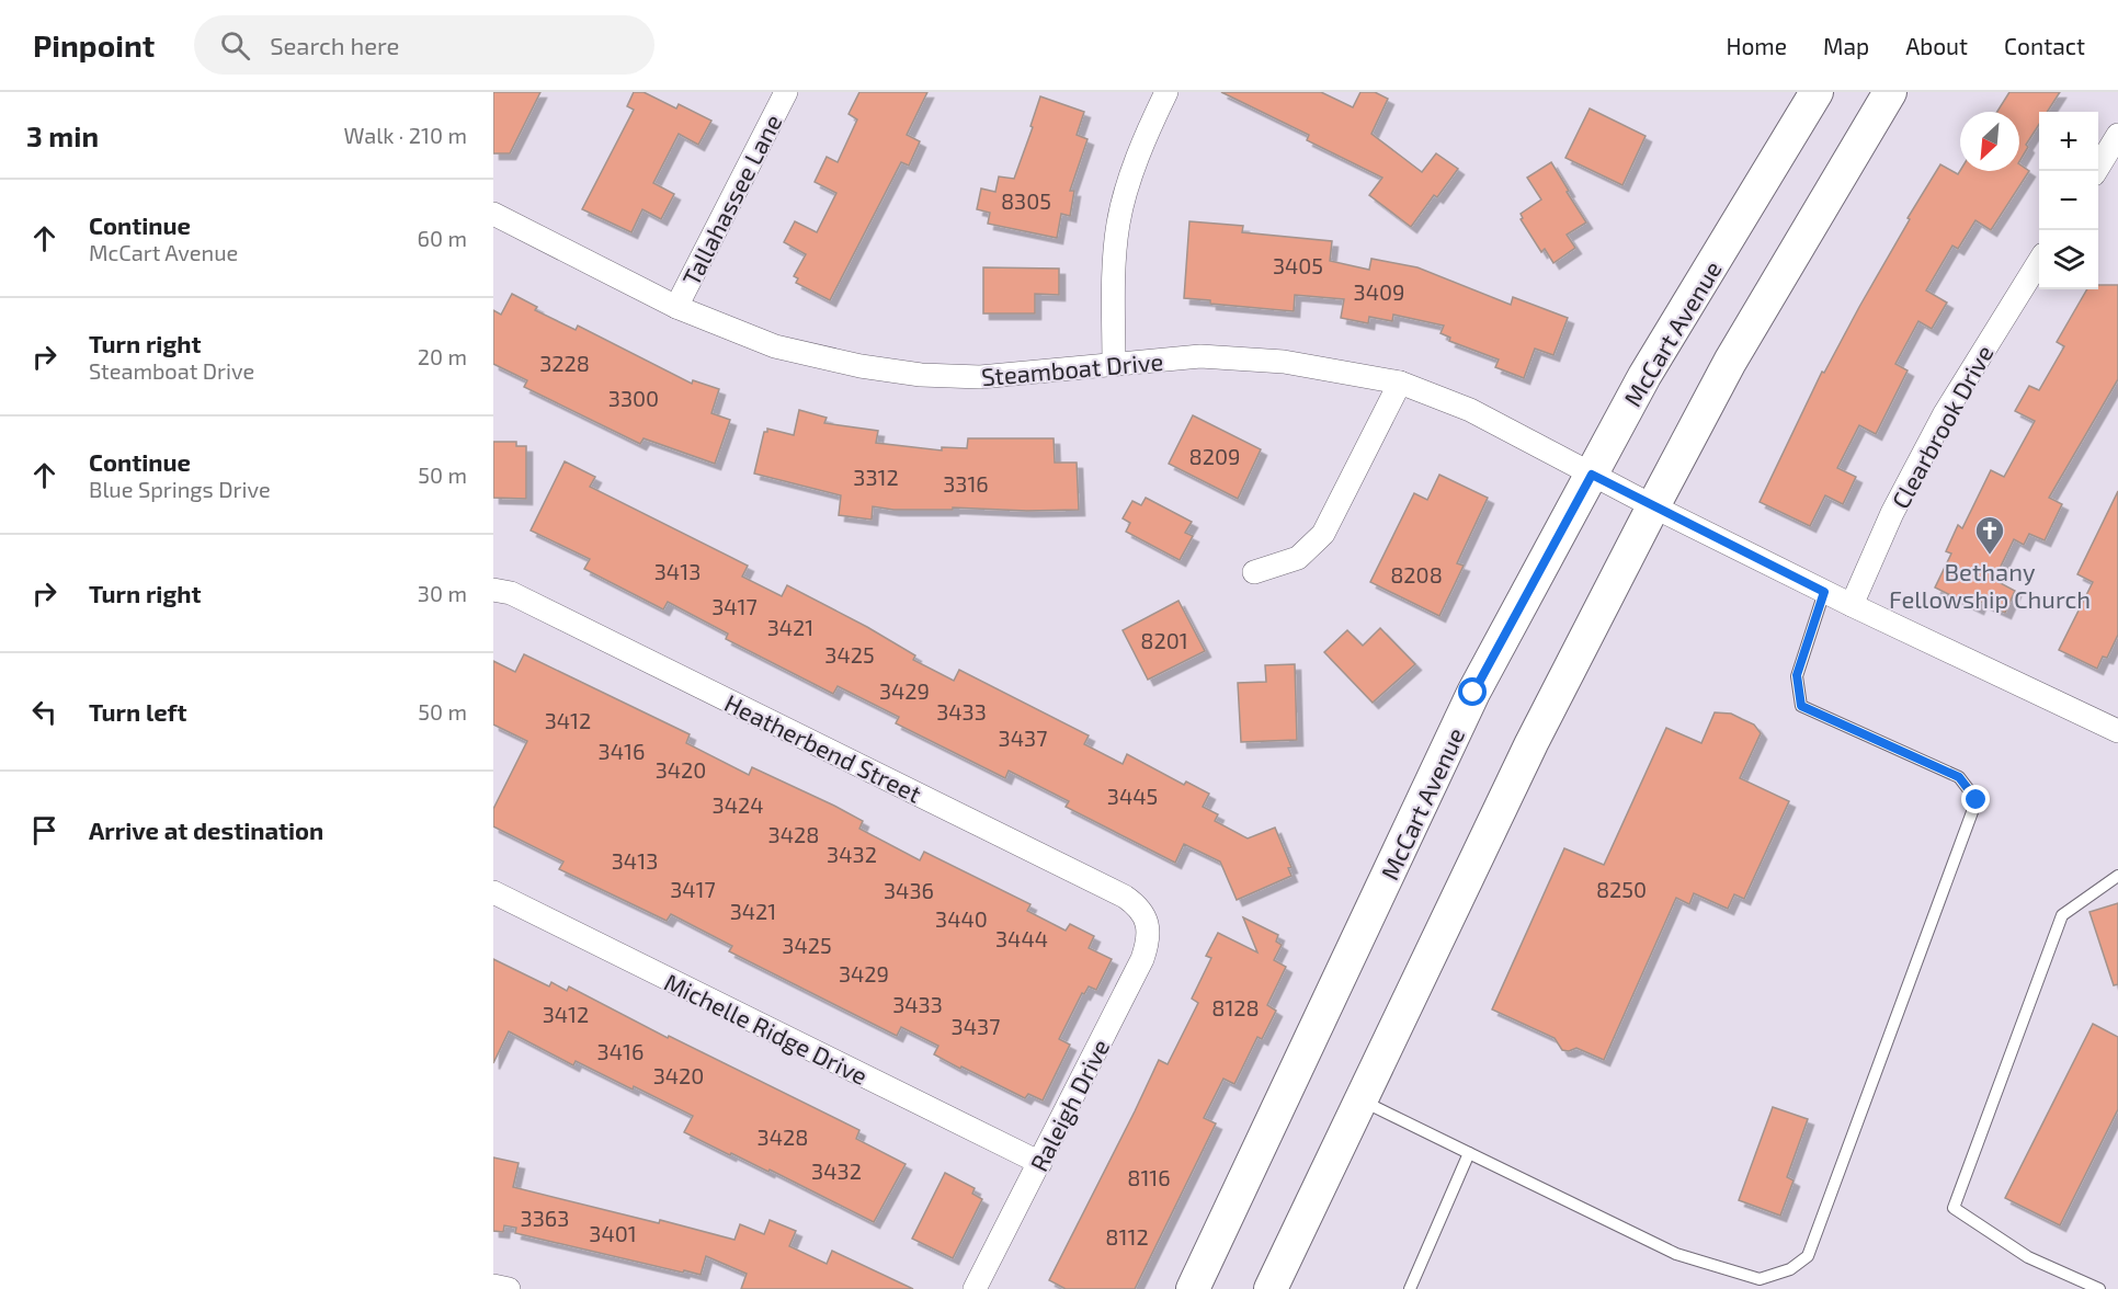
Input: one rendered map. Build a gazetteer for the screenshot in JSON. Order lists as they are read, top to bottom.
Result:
{
  "streets": {
    "main road": ["McCart Avenue"],
    "street": [
      "Tallahassee Lane",
      "Steamboat Drive",
      "Clearbrook Drive",
      "Heatherbend Street",
      "Michelle Ridge Drive",
      "Raleigh Drive"
    ]
  },
  "crossings": [
    ["Tallahassee Lane", "Steamboat Drive"],
    ["McCart Avenue", "Steamboat Drive"],
    ["Steamboat Drive", "Clearbrook Drive"],
    ["Heatherbend Street", "Raleigh Drive"],
    ["Michelle Ridge Drive", "Raleigh Drive"]
  ],
  "places": {
    "church": ["Bethany Fellowship Church"]
  },
  "house_numbers": [
    "8305",
    "3405",
    "3409",
    "3228",
    "3300",
    "8209",
    "3312",
    "3316",
    "3413",
    "8208",
    "3417",
    "3421",
    "8201",
    "3425",
    "3429",
    "3433",
    "3412",
    "3437",
    "3416",
    "3420",
    "3445",
    "3424",
    "3428",
    "3432",
    "3413",
    "3417",
    "8250",
    "3436",
    "3421",
    "3440",
    "3444",
    "3425",
    "3429",
    "3433",
    "8128",
    "3412",
    "3437",
    "3416",
    "3420",
    "3428",
    "3432",
    "8116",
    "3363",
    "3401",
    "8112"
  ],
  "north": "bottom left",
  "page": {
    "header": "Pinpoint",
    "search": "Search here",
    "nav": [
      "Home",
      "Map",
      "About",
      "Contact"
    ],
    "heading": ["3 min", "Walk · 210 m"],
    "map_buttons": ["+", "−"],
    "list": [
      ["Continue", "McCart Avenue", "60 m"],
      ["Turn right", "Steamboat Drive", "20 m"],
      ["Continue", "Blue Springs Drive", "50 m"],
      ["Turn right", "30 m"],
      ["Turn left", "50 m"],
      "Arrive at destination"
    ]
  }
}
